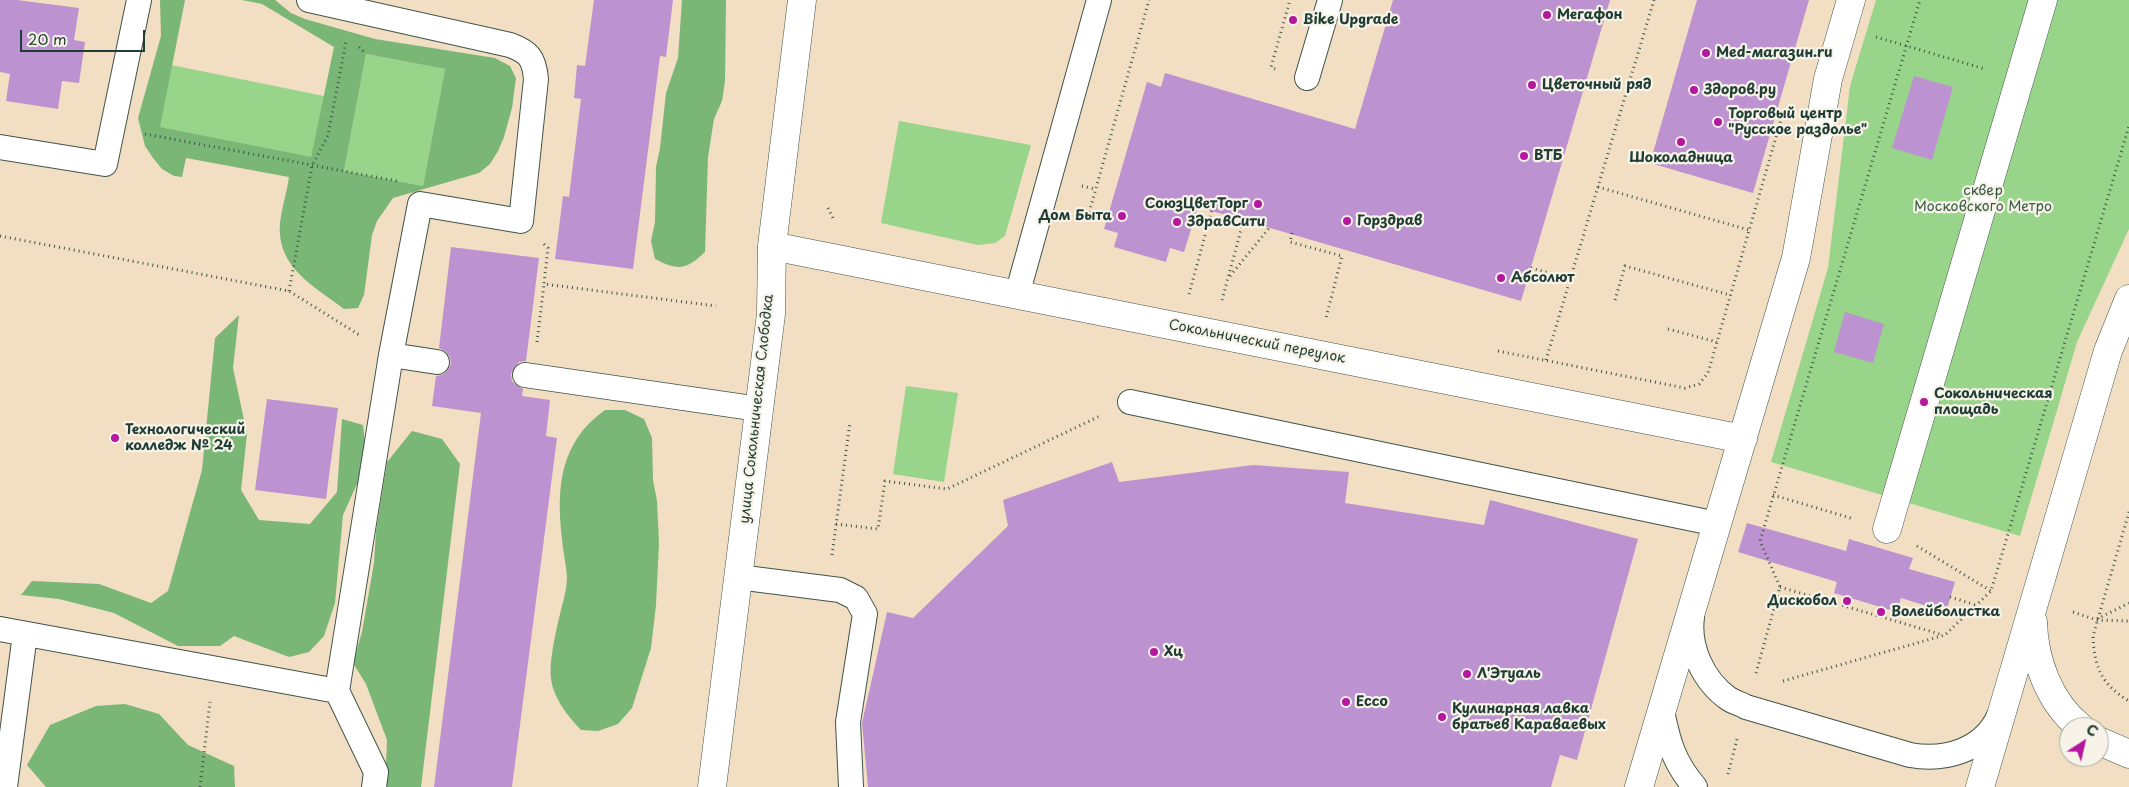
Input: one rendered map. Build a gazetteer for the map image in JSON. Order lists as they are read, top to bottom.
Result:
{
  "streets": {
    "street": ["Сокольнический переулок", "улица Сокольническая Слободка"]
  },
  "crossings": [
    ["Сокольнический переулок", "улица Сокольническая Слободка"]
  ],
  "parks": ["сквер Московского Метро"],
  "places": [
    "Мегафон",
    "Bike Upgrade",
    "Med-магазин.ru",
    "Цветочный ряд",
    "Здоров.ру",
    "Торговый центр \"Русское раздолье\"",
    "Шоколадница",
    "ВТБ",
    "СоюзЦветТорг",
    "Дом Быта",
    "Горздрав",
    "ЗдравСити",
    "Абсолют",
    "Сокольническая площадь",
    "Технологический колледж № 24",
    "Дискобол",
    "Волейболистка",
    "Хц",
    "Л'Этуаль",
    "Ecco",
    "Кулинарная лавка братьев Караваевых"
  ],
  "scale_bar": "20 m",
  "north": "top right"
}
